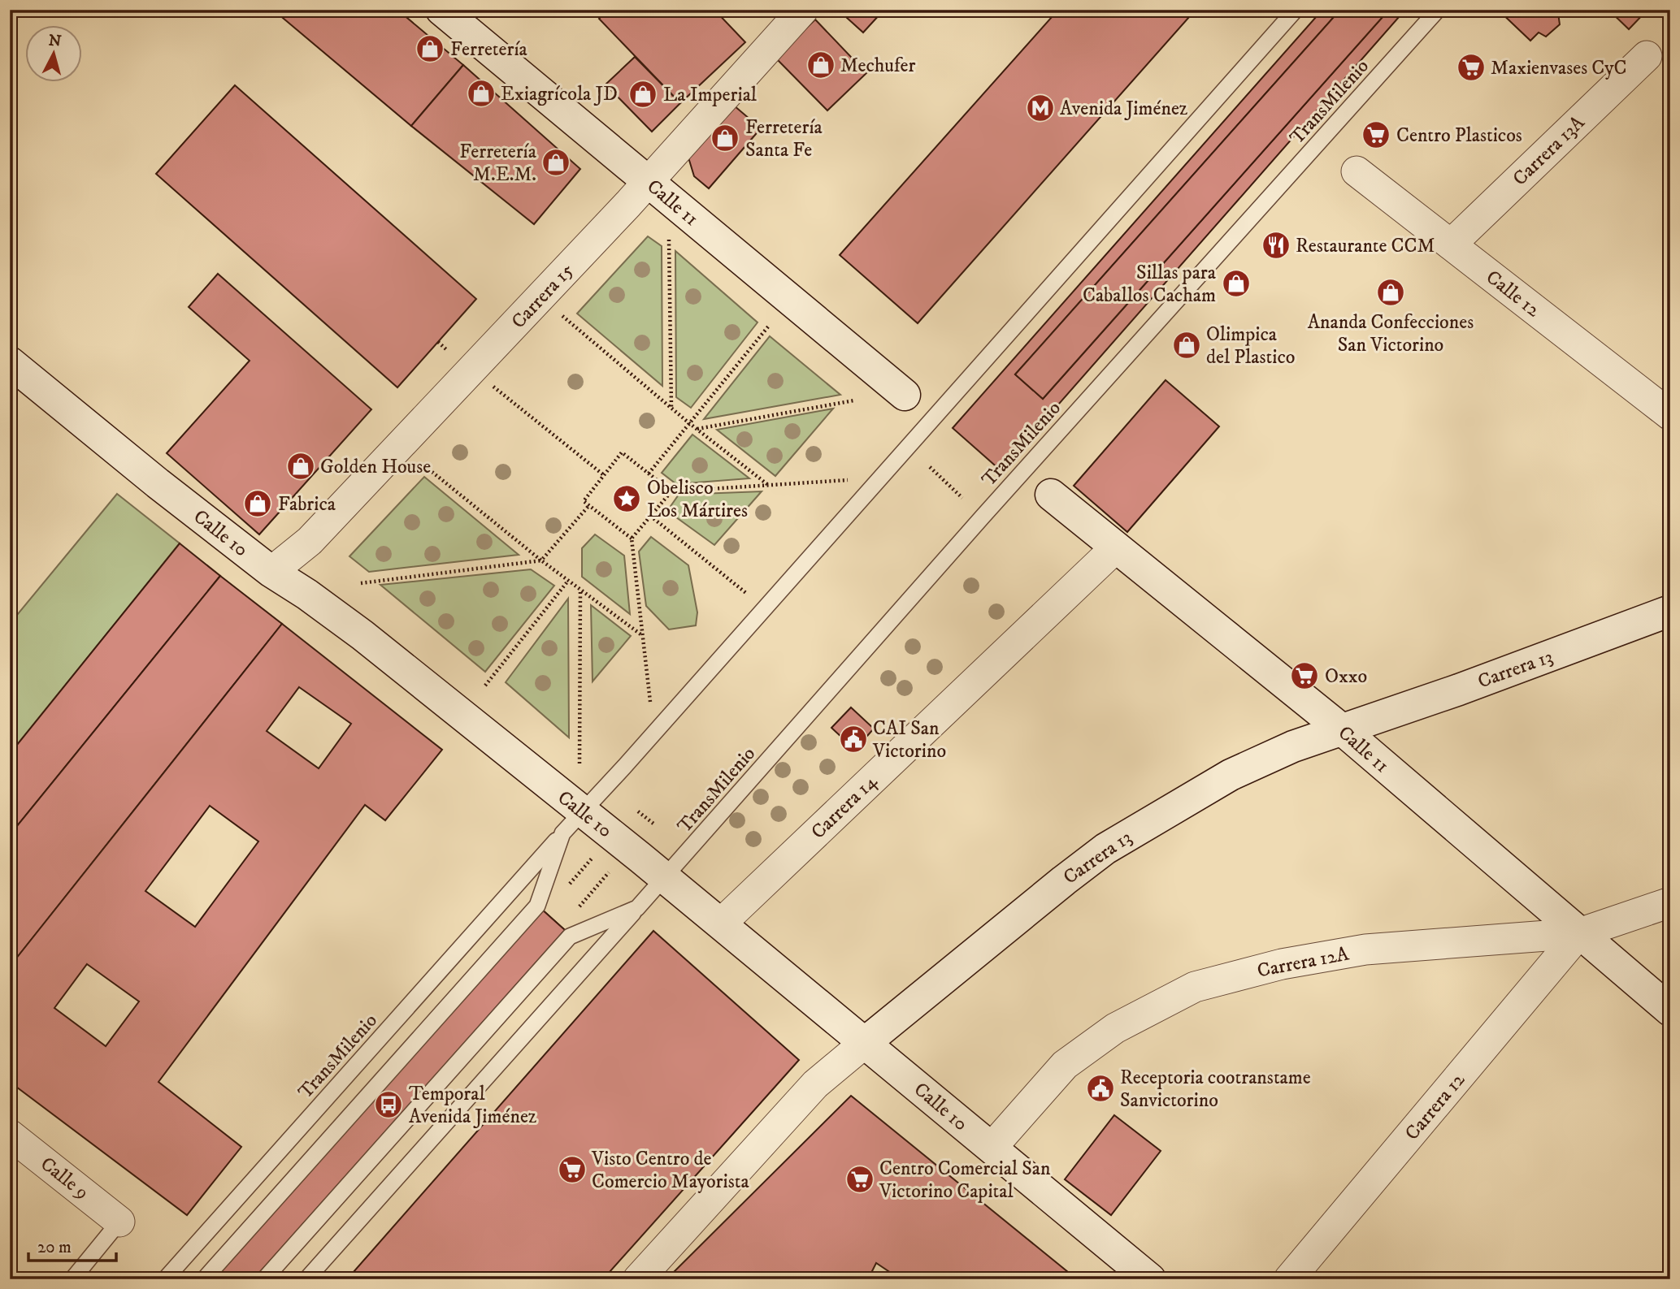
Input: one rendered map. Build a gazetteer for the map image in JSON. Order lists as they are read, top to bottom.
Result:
{
  "streets": {
    "street": [
      "Carrera 13A",
      "Calle 11",
      "Calle 12",
      "Carrera 15",
      "Calle 10",
      "Carrera 13",
      "Carrera 14",
      "Carrera 12A",
      "Carrera 12",
      "Calle 9"
    ],
    "lane": ["TransMilenio"]
  },
  "crossings": [
    ["TransMilenio", "Calle 10"],
    ["Carrera 13A", "Calle 12"],
    ["Calle 11", "Carrera 15"],
    ["Calle 11", "Carrera 13"],
    ["Calle 11", "Carrera 14"],
    ["Calle 11", "Carrera 12A"],
    ["Calle 11", "Carrera 12"],
    ["Carrera 15", "Calle 10"],
    ["Calle 10", "Carrera 13"],
    ["Calle 10", "Carrera 14"],
    ["Calle 10", "Carrera 12A"],
    ["Carrera 12A", "Carrera 12"]
  ],
  "places": {
    "shop": [
      "Ferretería",
      "Mechufer",
      "Exiagrícola JD",
      "La Imperial",
      "Ferretería Santa Fe",
      "Ferretería M.E.M.",
      "Sillas para Caballos Cacham",
      "Ananda Confecciones San Victorino",
      "Olimpica del Plastico",
      "Golden House",
      "Fabrica"
    ],
    "supermarket": [
      "Maxienvases CyC",
      "Centro Plasticos",
      "Oxxo",
      "Visto Centro de Comercio Mayorista",
      "Centro Comercial San Victorino Capital"
    ],
    "metro station": ["Avenida Jiménez"],
    "restaurant": ["Restaurante CCM"],
    "place": ["Obelisco Los Mártires"],
    "public building": ["CAI San Victorino", "Receptoria cootranstame Sanvictorino"],
    "bus stop": ["Temporal Avenida Jiménez"]
  },
  "scale_bar": "20 m",
  "north": "top"
}
